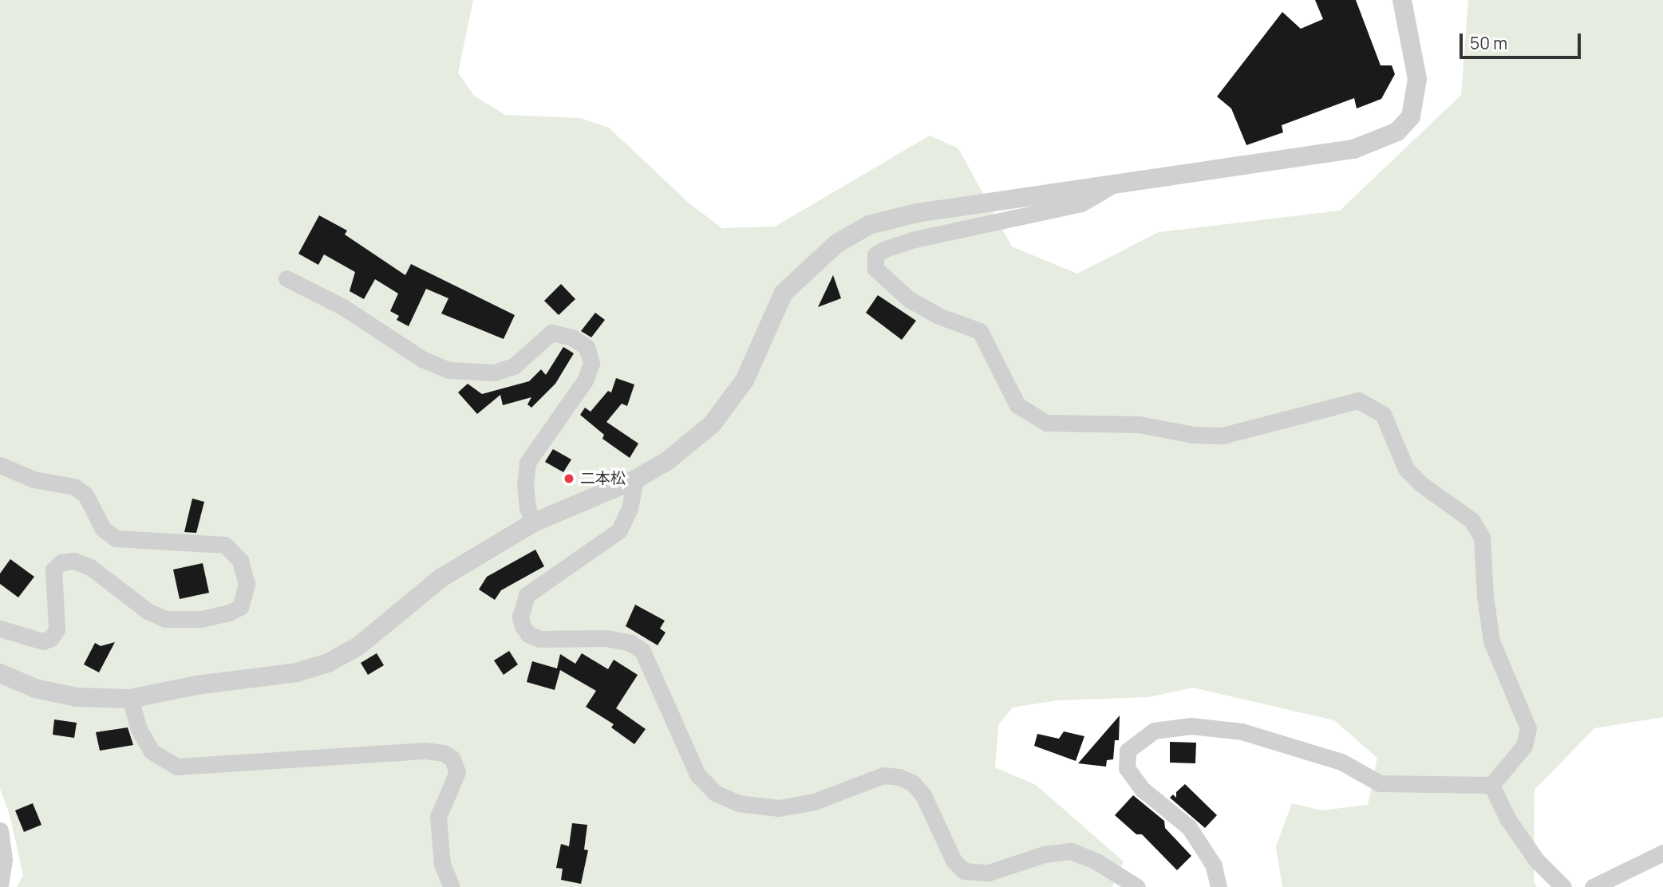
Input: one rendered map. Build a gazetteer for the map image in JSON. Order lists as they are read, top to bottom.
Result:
{
  "places": ["二本松"],
  "scale_bar": "50 m"
}
